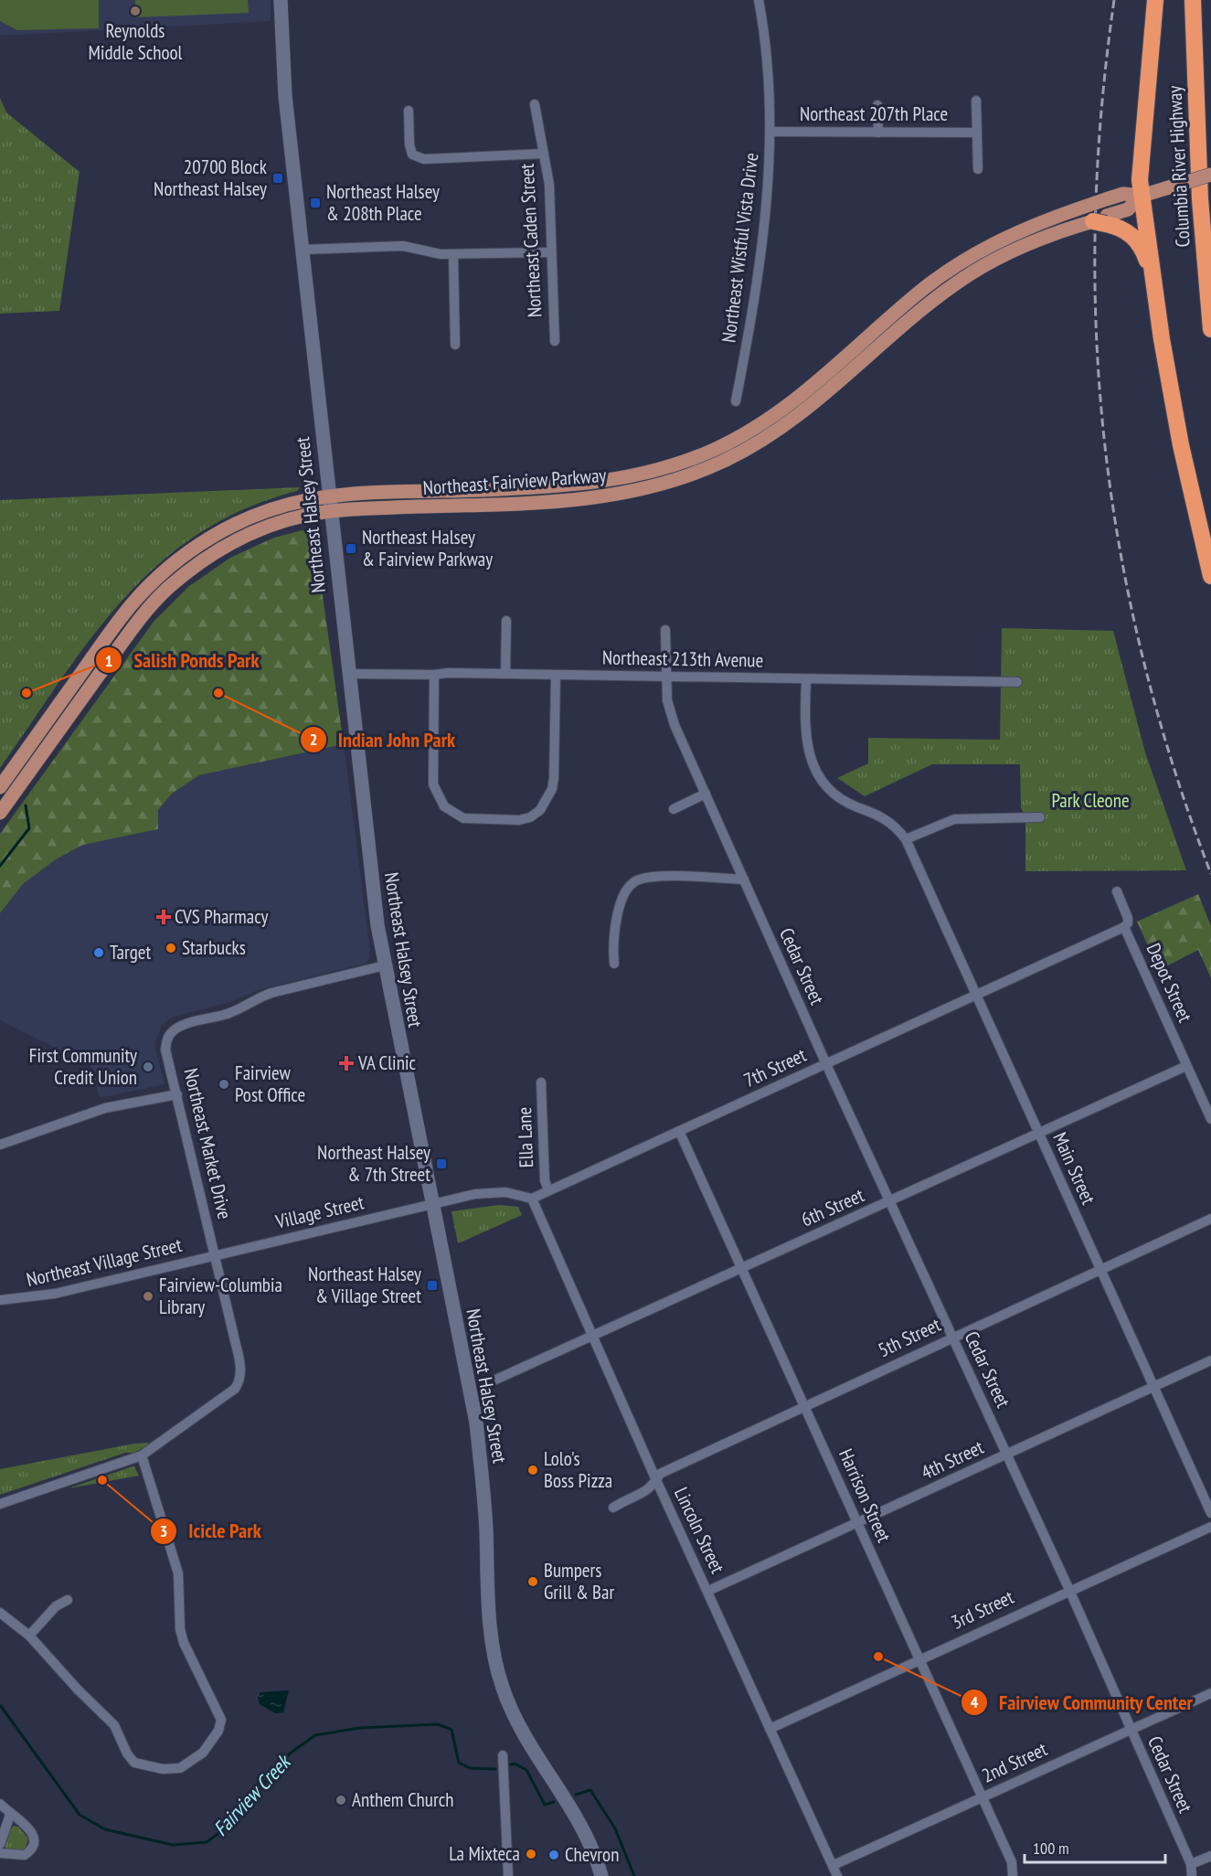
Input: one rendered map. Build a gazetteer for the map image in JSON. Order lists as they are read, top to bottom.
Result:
{
  "streets": {
    "highway": ["Columbia River Highway"],
    "main road": ["Northeast Fairview Parkway", "Northeast Halsey Street"],
    "street": [
      "Northeast 207th Place",
      "Northeast Caden Street",
      "Northeast Wistful Vista Drive",
      "Northeast 213th Avenue",
      "Cedar Street",
      "Depot Street",
      "7th Street",
      "Ella Lane",
      "Northeast Market Drive",
      "Main Street",
      "6th Street",
      "Village Street",
      "Northeast Village Street",
      "5th Street",
      "4th Street",
      "Harrison Street",
      "Lincoln Street",
      "3rd Street",
      "2nd Street"
    ]
  },
  "crossings": [
    ["Northeast 207th Place", "Northeast Wistful Vista Drive"],
    ["Northeast Fairview Parkway", "Northeast Halsey Street"],
    ["Northeast Halsey Street", "Northeast 213th Avenue"],
    ["Northeast Halsey Street", "Northeast Market Drive"],
    ["Northeast Halsey Street", "Village Street"],
    ["Northeast 213th Avenue", "Cedar Street"],
    ["Cedar Street", "7th Street"],
    ["Cedar Street", "6th Street"],
    ["Cedar Street", "5th Street"],
    ["Cedar Street", "4th Street"],
    ["Cedar Street", "3rd Street"],
    ["Cedar Street", "2nd Street"],
    ["Depot Street", "7th Street"],
    ["Depot Street", "6th Street"],
    ["7th Street", "Ella Lane"],
    ["7th Street", "Main Street"],
    ["7th Street", "Harrison Street"],
    ["7th Street", "Lincoln Street"],
    ["Northeast Market Drive", "Village Street"],
    ["Northeast Market Drive", "Northeast Village Street"],
    ["Main Street", "6th Street"],
    ["Main Street", "5th Street"],
    ["Main Street", "4th Street"],
    ["6th Street", "Harrison Street"],
    ["6th Street", "Lincoln Street"],
    ["Village Street", "Northeast Village Street"],
    ["5th Street", "Harrison Street"],
    ["5th Street", "Lincoln Street"],
    ["4th Street", "Harrison Street"],
    ["4th Street", "Lincoln Street"],
    ["Harrison Street", "3rd Street"],
    ["Harrison Street", "2nd Street"],
    ["Lincoln Street", "3rd Street"],
    ["Lincoln Street", "2nd Street"]
  ],
  "water": ["Fairview Creek"],
  "parks": ["Park Cleone"],
  "places": {
    "other": [
      "Reynolds Middle School",
      "Salish Ponds Park",
      "Indian John Park",
      "Starbucks",
      "Target",
      "First Community Credit Union",
      "Fairview Post Office",
      "Fairview-Columbia Library",
      "Lolo's Boss Pizza",
      "Icicle Park",
      "Bumpers Grill & Bar",
      "Fairview Community Center",
      "Anthem Church",
      "La Mixteca",
      "Chevron"
    ],
    "transit": [
      "20700 Block Northeast Halsey",
      "Northeast Halsey & 208th Place",
      "Northeast Halsey & Fairview Parkway",
      "Northeast Halsey & 7th Street",
      "Northeast Halsey & Village Street"
    ],
    "health": ["CVS Pharmacy", "VA Clinic"]
  },
  "scale_bar": "100 m"
}
